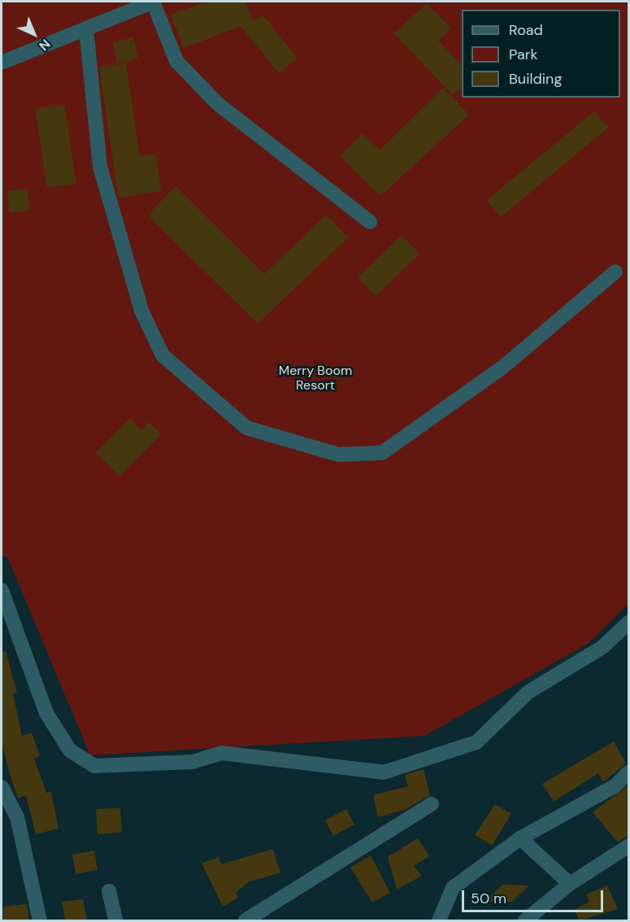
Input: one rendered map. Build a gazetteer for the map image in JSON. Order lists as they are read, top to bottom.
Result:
{
  "parks": ["Merry Boom Resort"],
  "legend": ["Road", "Park", "Building"],
  "scale_bar": "50 m",
  "north": "bottom right"
}
